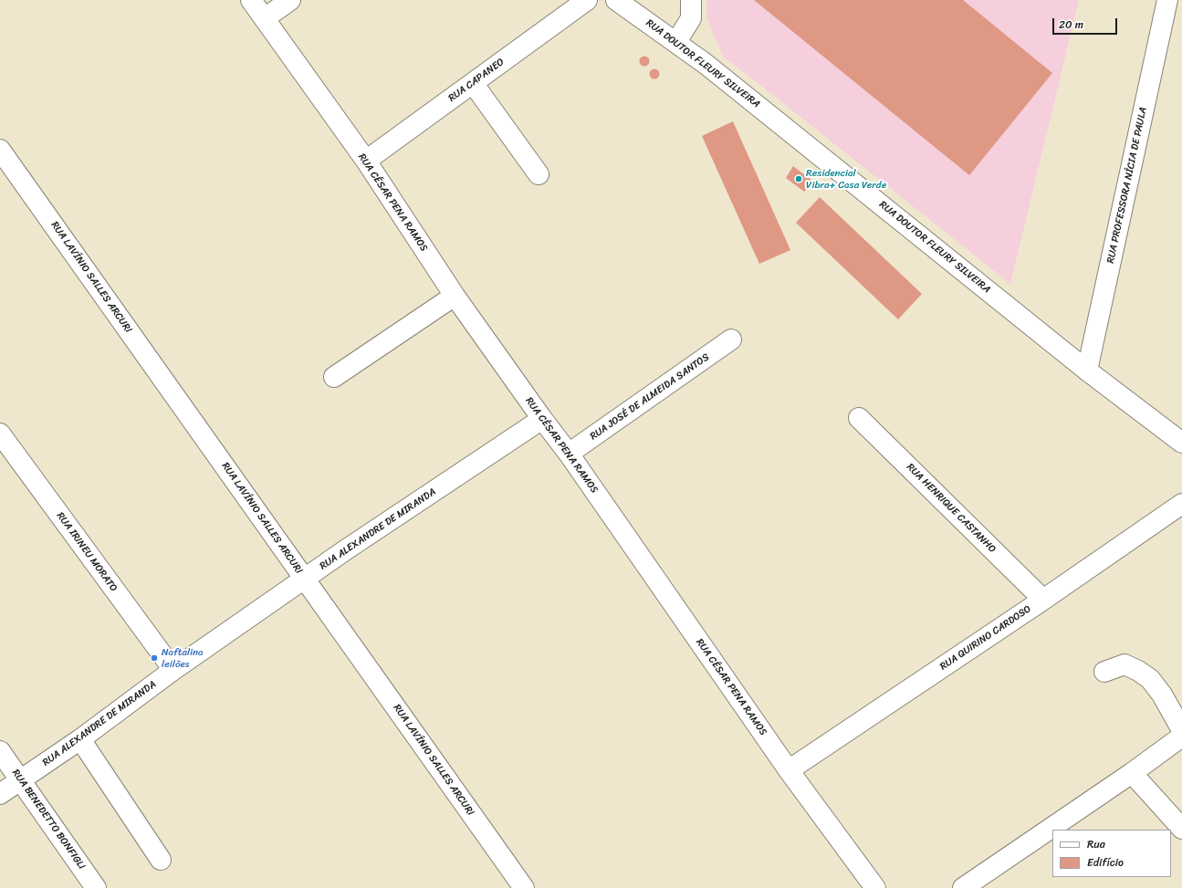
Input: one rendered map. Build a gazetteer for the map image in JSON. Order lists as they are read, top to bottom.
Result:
{
  "streets": {
    "street": [
      "RUA DOUTOR FLEURY SILVEIRA",
      "RUA CAPANEO",
      "RUA PROFESSORA NÍCIA DE PAULA",
      "RUA CÉSAR PENA RAMOS",
      "RUA LAVÍNIO SALLES ARCURI",
      "RUA JOSÉ DE ALMEIDA SANTOS",
      "RUA HENRIQUE CASTANHO",
      "RUA ALEXANDRE DE MIRANDA",
      "RUA IRINEU MORATO",
      "RUA QUIRINO CARDOSO",
      "RUA BENEDETTO BONFIGLI"
    ]
  },
  "crossings": [
    ["RUA DOUTOR FLEURY SILVEIRA", "RUA PROFESSORA NÍCIA DE PAULA"],
    ["RUA CAPANEO", "RUA CÉSAR PENA RAMOS"],
    ["RUA CÉSAR PENA RAMOS", "RUA JOSÉ DE ALMEIDA SANTOS"],
    ["RUA CÉSAR PENA RAMOS", "RUA ALEXANDRE DE MIRANDA"],
    ["RUA CÉSAR PENA RAMOS", "RUA QUIRINO CARDOSO"],
    ["RUA LAVÍNIO SALLES ARCURI", "RUA ALEXANDRE DE MIRANDA"],
    ["RUA HENRIQUE CASTANHO", "RUA QUIRINO CARDOSO"],
    ["RUA ALEXANDRE DE MIRANDA", "RUA IRINEU MORATO"],
    ["RUA ALEXANDRE DE MIRANDA", "RUA BENEDETTO BONFIGLI"]
  ],
  "places": ["Residencial Vibra+ Casa Verde", "Naftalina leilões"],
  "legend": ["Rua", "Edifício"],
  "scale_bar": "20 m"
}
